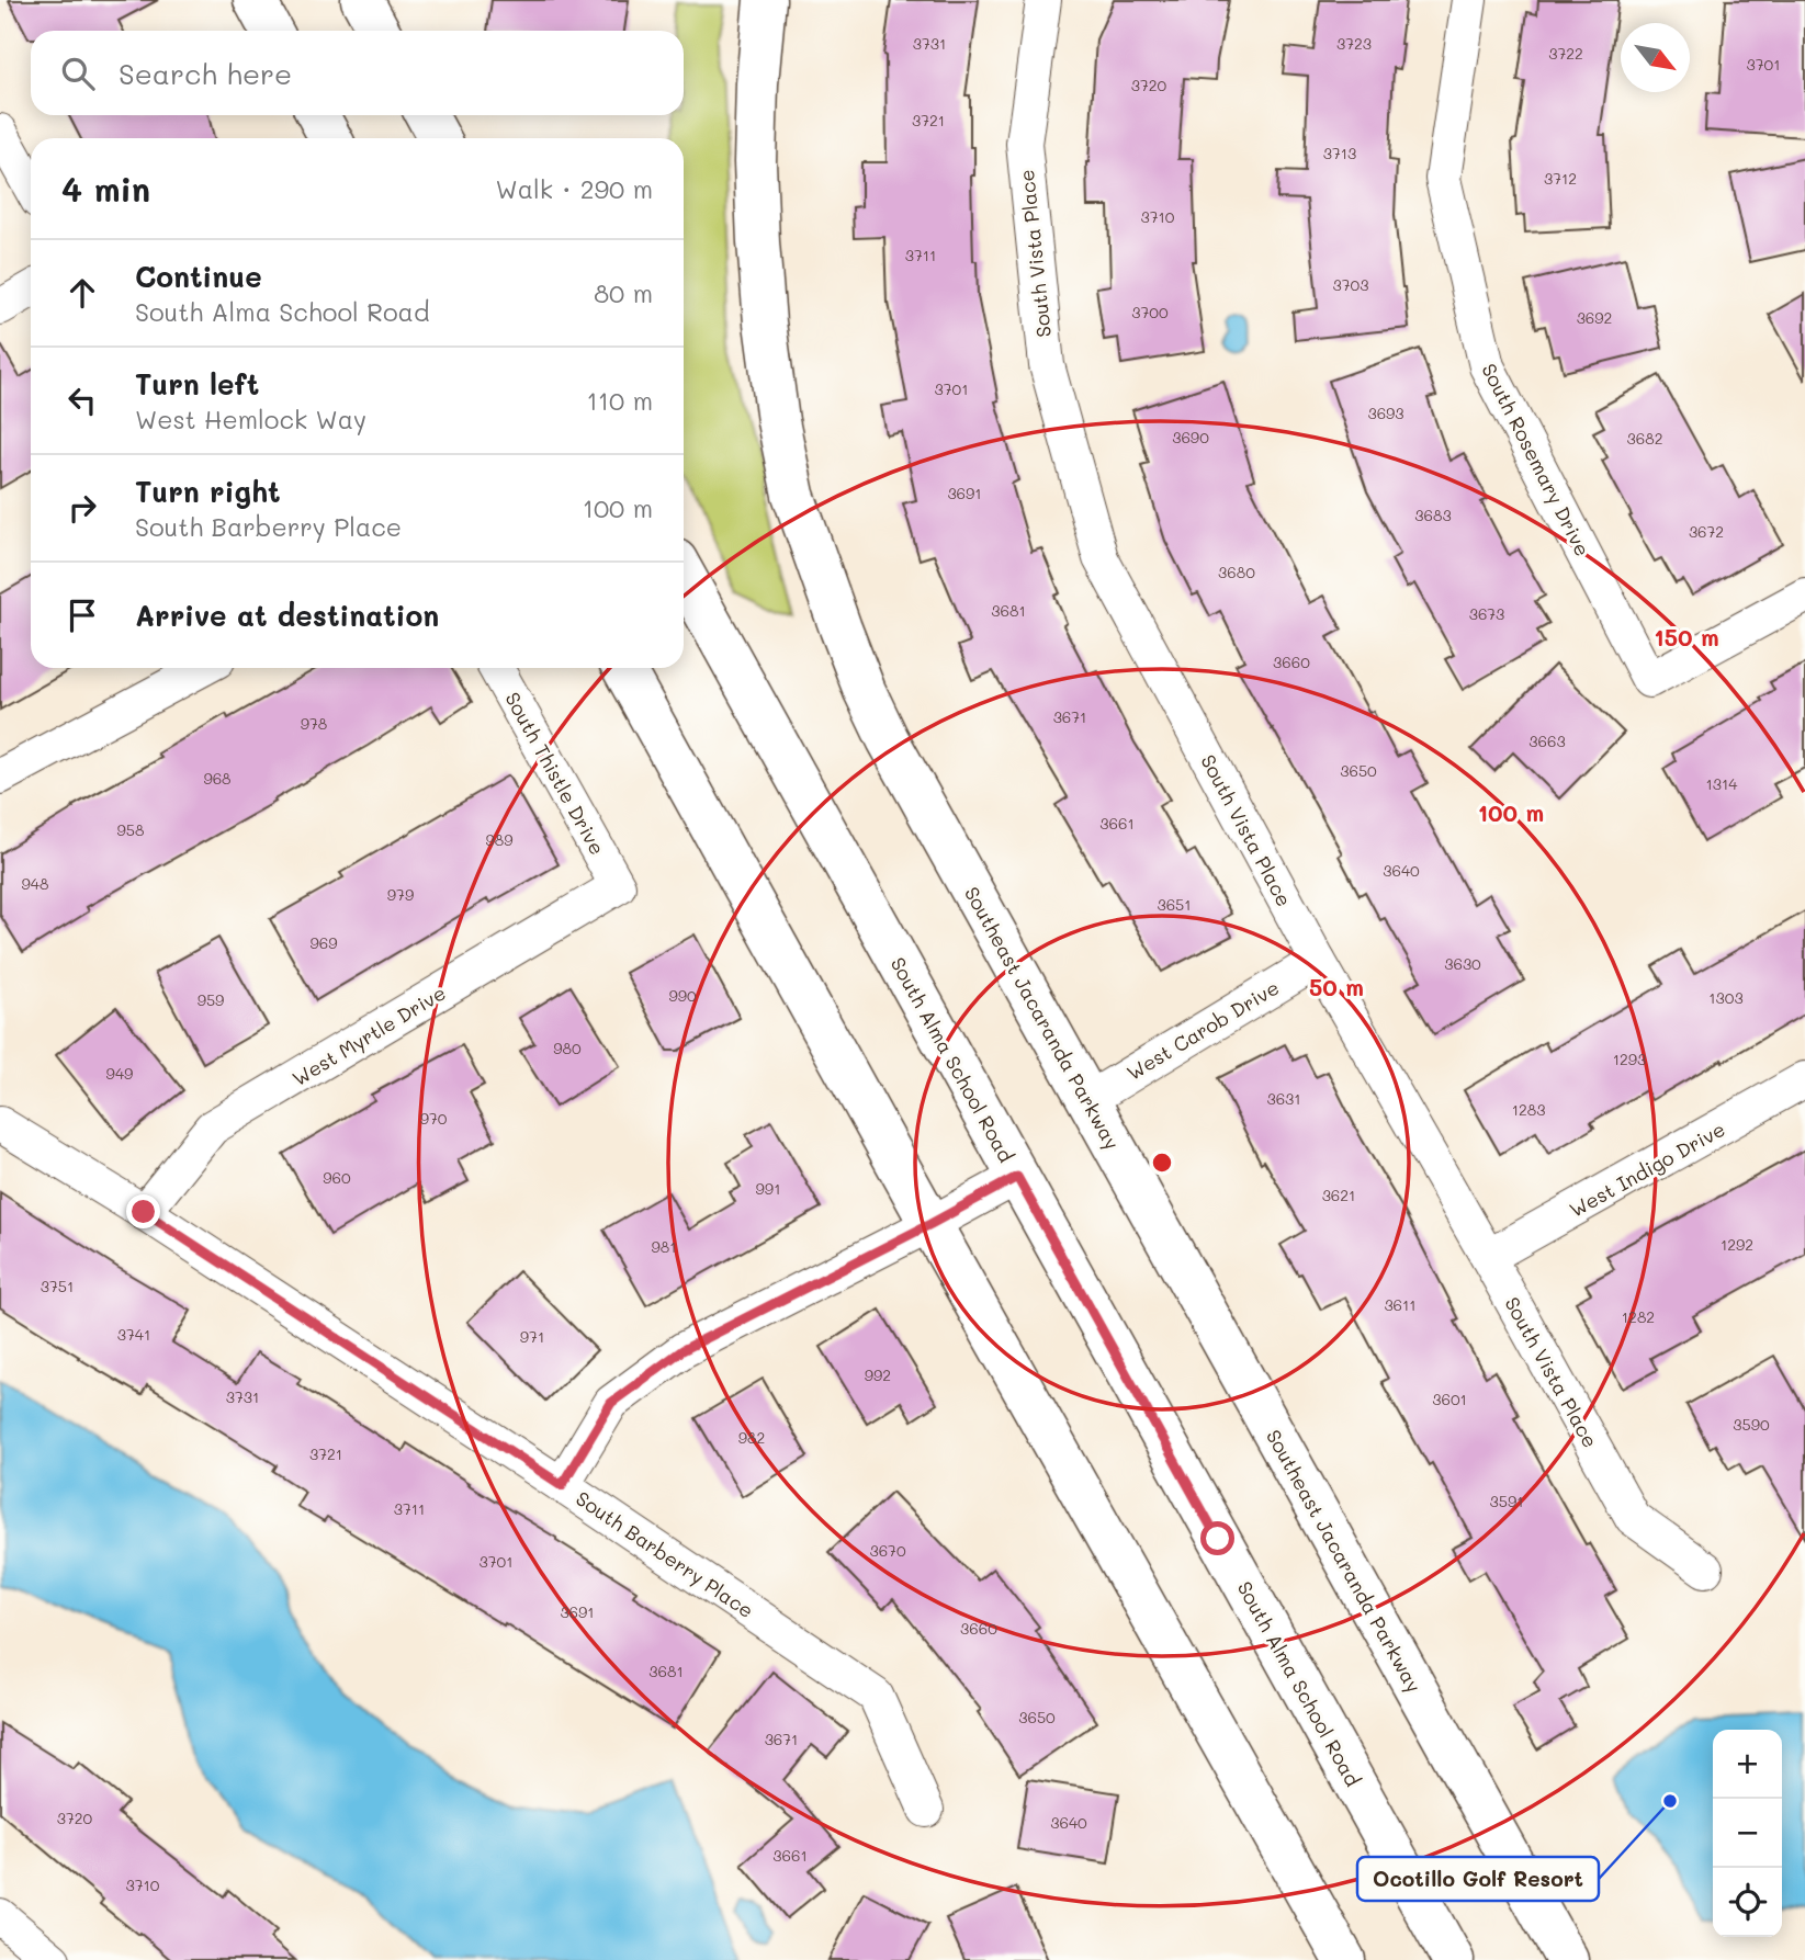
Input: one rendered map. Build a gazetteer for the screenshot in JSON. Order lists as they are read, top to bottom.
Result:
{
  "streets": {
    "main road": ["Southeast Jacaranda Parkway", "South Alma School Road"],
    "street": [
      "South Vista Place",
      "South Rosemary Drive",
      "South Thistle Drive",
      "West Carob Drive",
      "West Myrtle Drive",
      "West Indigo Drive",
      "South Barberry Place"
    ]
  },
  "crossings": [
    ["South Vista Place", "West Carob Drive"],
    ["South Vista Place", "West Indigo Drive"],
    ["South Thistle Drive", "West Myrtle Drive"],
    ["Southeast Jacaranda Parkway", "West Carob Drive"],
    ["West Myrtle Drive", "South Barberry Place"]
  ],
  "places": ["Ocotillo Golf Resort"],
  "house_numbers": [
    "3731",
    "3723",
    "3722",
    "3701",
    "3720",
    "3721",
    "3713",
    "3712",
    "3710",
    "3711",
    "3703",
    "3700",
    "3692",
    "3701",
    "3693",
    "3690",
    "3682",
    "3691",
    "3683",
    "3672",
    "3680",
    "3681",
    "3673",
    "3660",
    "3671",
    "978",
    "3663",
    "3650",
    "968",
    "1314",
    "3661",
    "958",
    "989",
    "3640",
    "948",
    "979",
    "3651",
    "969",
    "3630",
    "990",
    "1303",
    "959",
    "980",
    "1293",
    "949",
    "3631",
    "1283",
    "970",
    "960",
    "991",
    "3621",
    "1292",
    "981",
    "3751",
    "3611",
    "1282",
    "3741",
    "971",
    "992",
    "3731",
    "3601",
    "3590",
    "982",
    "3721",
    "3591",
    "3711",
    "3670",
    "3701",
    "3691",
    "3660",
    "3681",
    "3650",
    "3671",
    "3720",
    "3640",
    "3661",
    "3710"
  ],
  "north": "bottom right",
  "page": {
    "search": "Search here",
    "heading": ["4 min", "Walk · 290 m"],
    "list": [
      ["Continue", "South Alma School Road", "80 m"],
      ["Turn left", "West Hemlock Way", "110 m"],
      ["Turn right", "South Barberry Place", "100 m"],
      "Arrive at destination"
    ],
    "map_buttons": ["+", "−"]
  },
  "rings": ["150 m", "100 m", "50 m"]
}
